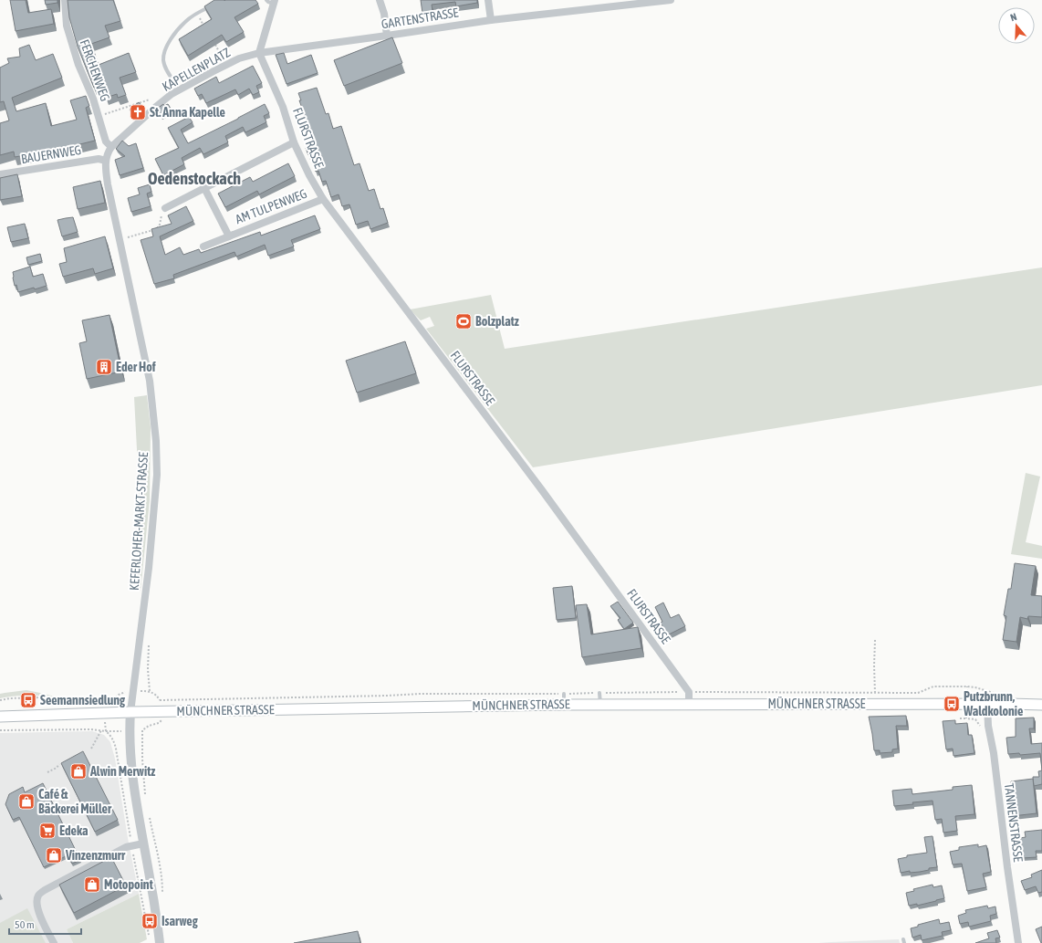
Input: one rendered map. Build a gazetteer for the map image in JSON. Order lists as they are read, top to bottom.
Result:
{
  "streets": {
    "main road": ["MÜNCHNER STRASSE"],
    "street": [
      "GARTENSTRASSE",
      "KAPELLENPLATZ",
      "FERCHENWEG",
      "FLURSTRASSE",
      "BAUERNWEG",
      "AM TULPENWEG",
      "KEFERLOHER-MARKT-STRASSE",
      "TANNENSTRASSE"
    ]
  },
  "crossings": [
    ["GARTENSTRASSE", "KAPELLENPLATZ"],
    ["GARTENSTRASSE", "FLURSTRASSE"],
    ["KAPELLENPLATZ", "FERCHENWEG"],
    ["KAPELLENPLATZ", "FLURSTRASSE"],
    ["KAPELLENPLATZ", "BAUERNWEG"],
    ["KAPELLENPLATZ", "KEFERLOHER-MARKT-STRASSE"],
    ["FLURSTRASSE", "AM TULPENWEG"],
    ["BAUERNWEG", "KEFERLOHER-MARKT-STRASSE"],
    ["KEFERLOHER-MARKT-STRASSE", "MÜNCHNER STRASSE"],
    ["MÜNCHNER STRASSE", "TANNENSTRASSE"]
  ],
  "districts": ["Oedenstockach"],
  "places": {
    "church": ["St. Anna Kapelle"],
    "sports": ["Bolzplatz"],
    "building": ["Eder Hof"],
    "bus stop": ["Seemannsiedlung", "Putzbrunn, Waldkolonie", "Isarweg"],
    "shop": [
      "Alwin Merwitz",
      "Café & Bäckerei Müller",
      "Vinzenzmurr",
      "Motopoint"
    ],
    "supermarket": ["Edeka"]
  },
  "scale_bar": "50 m",
  "north": "top"
}
